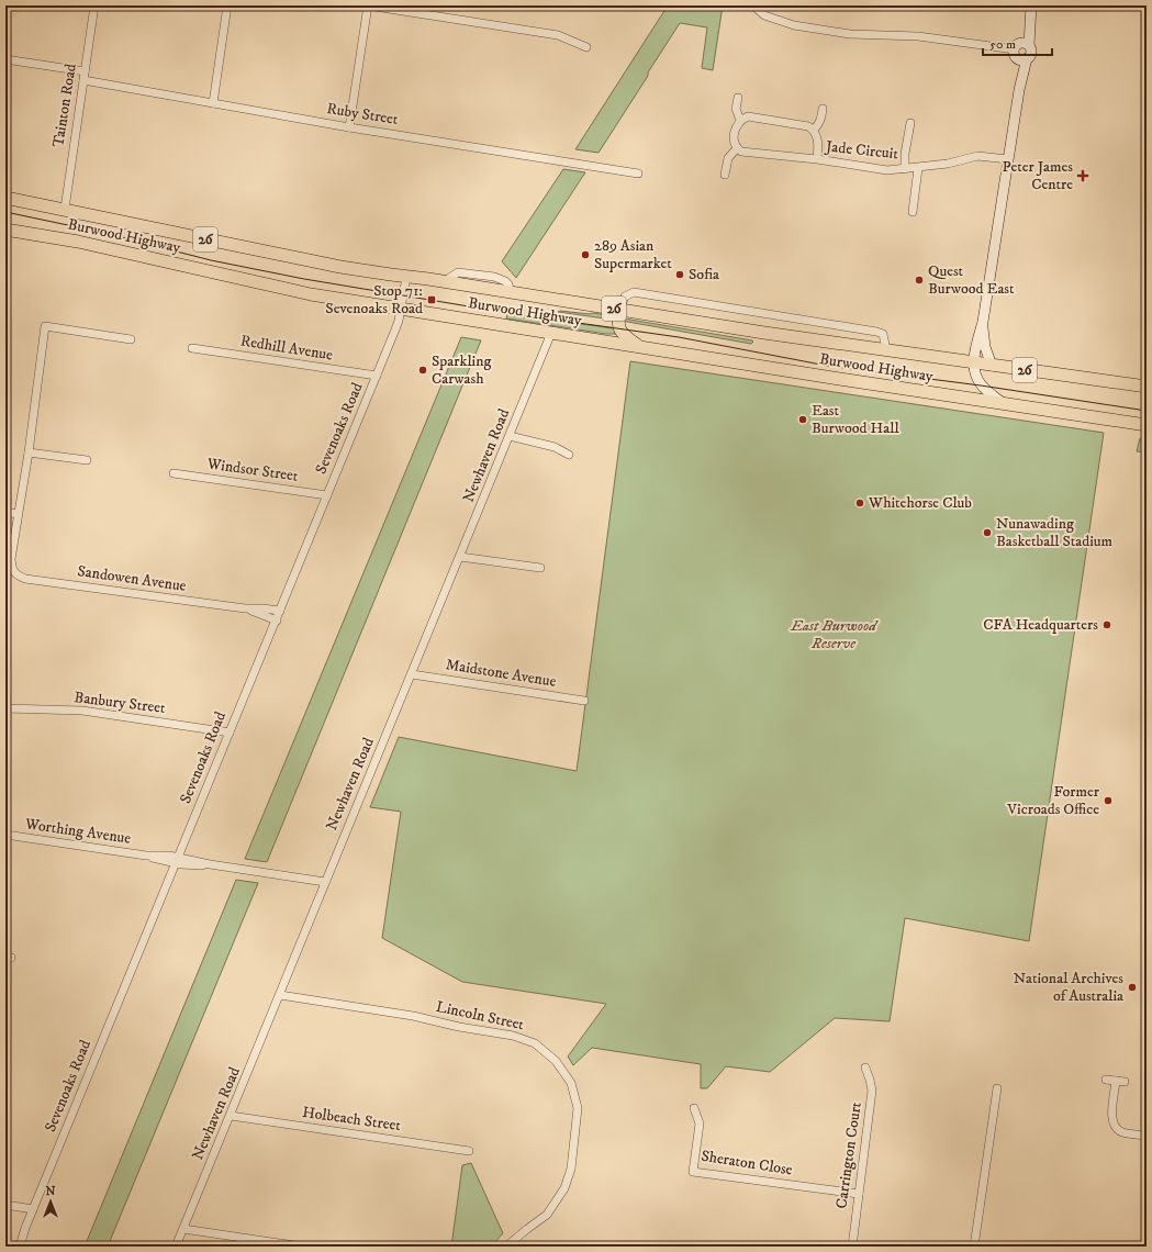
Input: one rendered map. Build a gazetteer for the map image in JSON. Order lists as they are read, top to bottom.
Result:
{
  "streets": {
    "highway": ["Burwood Highway", "26"],
    "street": [
      "Tainton Road",
      "Ruby Street",
      "Jade Circuit",
      "Redhill Avenue",
      "Sevenoaks Road",
      "Newhaven Road",
      "Windsor Street",
      "Sandowen Avenue",
      "Maidstone Avenue",
      "Banbury Street",
      "Worthing Avenue",
      "Lincoln Street",
      "Holbeach Street",
      "Carrington Court",
      "Sheraton Close"
    ]
  },
  "crossings": [
    ["Tainton Road", "Ruby Street"],
    ["Tainton Road", "Burwood Highway"],
    ["Burwood Highway", "Sevenoaks Road"],
    ["Burwood Highway", "Newhaven Road"],
    ["Redhill Avenue", "Sevenoaks Road"],
    ["Sevenoaks Road", "Windsor Street"],
    ["Sevenoaks Road", "Sandowen Avenue"],
    ["Sevenoaks Road", "Banbury Street"],
    ["Sevenoaks Road", "Worthing Avenue"],
    ["Newhaven Road", "Maidstone Avenue"],
    ["Newhaven Road", "Worthing Avenue"],
    ["Newhaven Road", "Lincoln Street"],
    ["Newhaven Road", "Holbeach Street"],
    ["Carrington Court", "Sheraton Close"]
  ],
  "parks": ["East Burwood Reserve"],
  "places": {
    "health": ["Peter James Centre"],
    "other": [
      "289 Asian Supermarket",
      "Sofia",
      "Quest Burwood East",
      "Sparkling Carwash",
      "East Burwood Hall",
      "Whitehorse Club",
      "Nunawading Basketball Stadium",
      "CFA Headquarters",
      "Former Vicroads Office",
      "National Archives of Australia"
    ],
    "transit": ["Stop 71: Sevenoaks Road"]
  },
  "scale_bar": "50 m",
  "north": "top"
}
